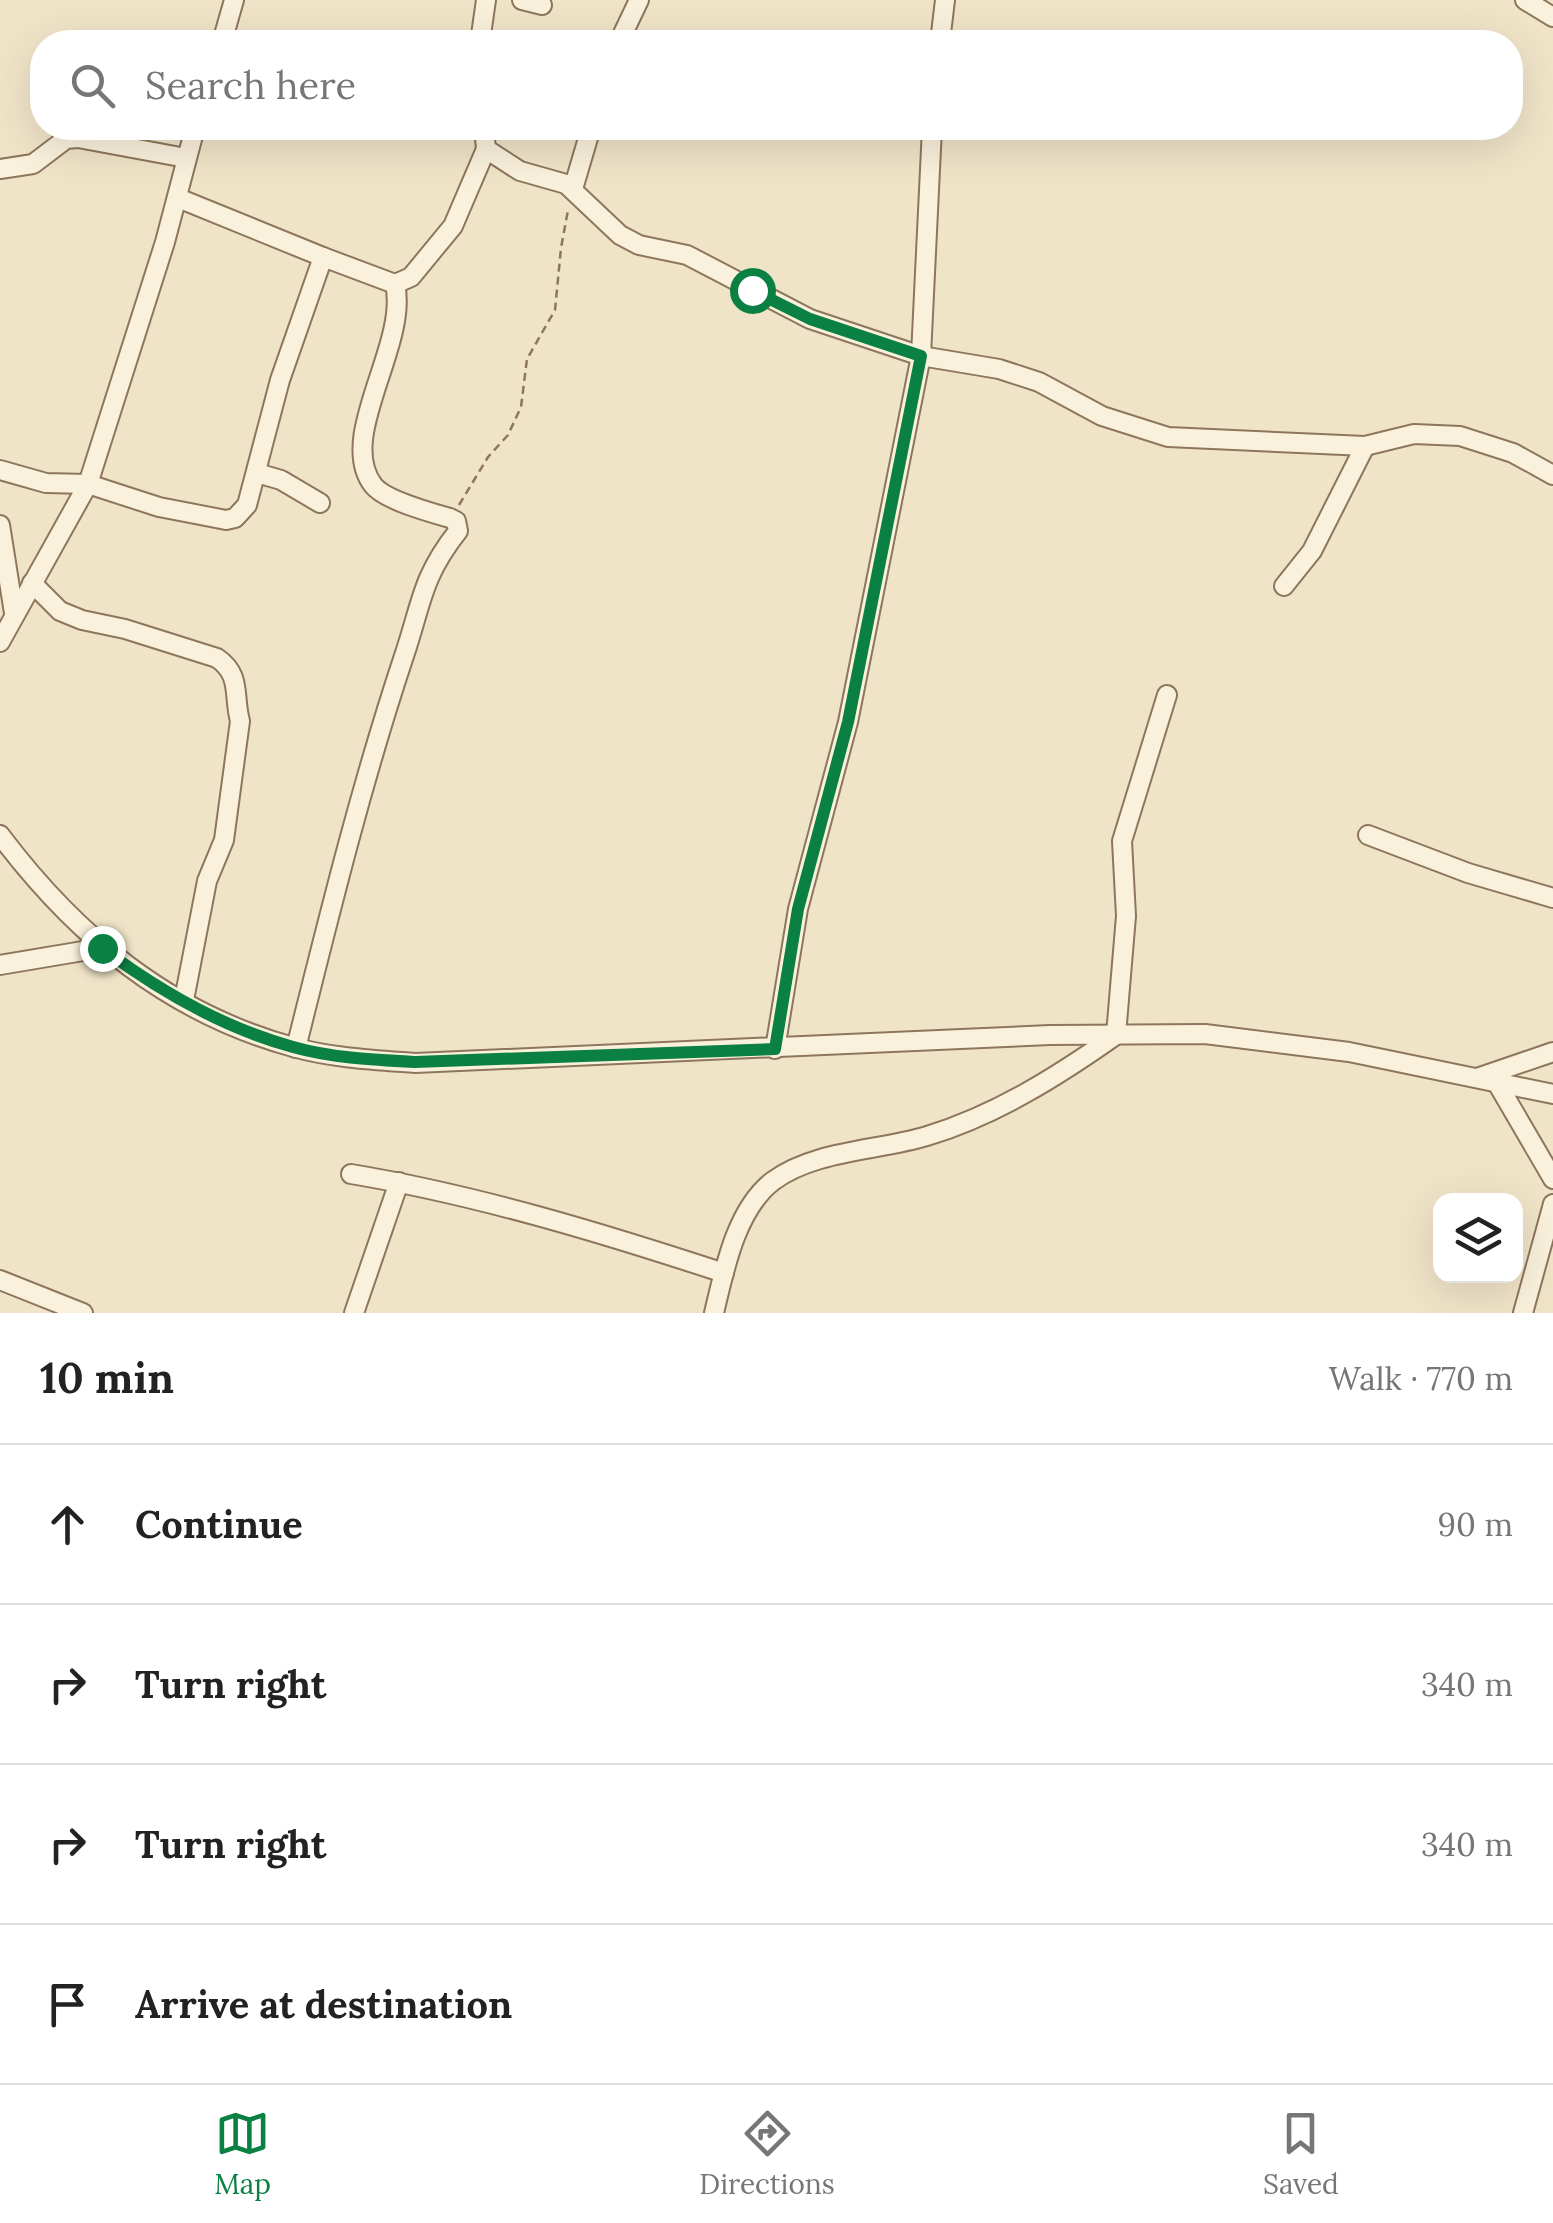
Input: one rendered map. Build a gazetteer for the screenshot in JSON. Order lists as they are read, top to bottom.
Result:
{
  "page": {
    "search": "Search here",
    "heading": ["10 min", "Walk · 770 m"],
    "list": [
      ["Continue", "90 m"],
      ["Turn right", "340 m"],
      ["Turn right", "340 m"],
      "Arrive at destination"
    ],
    "nav": ["Map", "Directions", "Saved"]
  }
}
